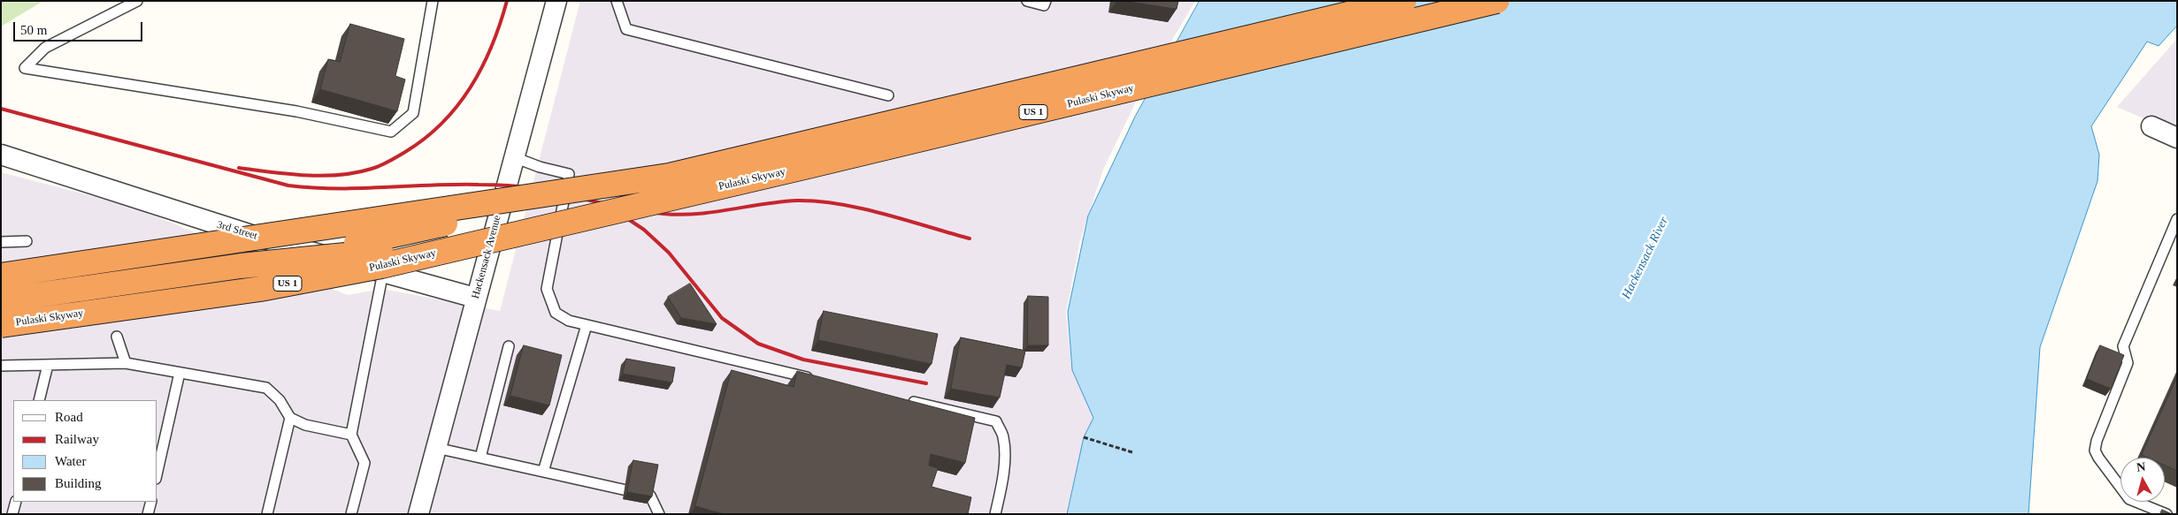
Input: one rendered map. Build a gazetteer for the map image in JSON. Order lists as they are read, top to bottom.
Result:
{
  "streets": {
    "highway": ["Pulaski Skyway", "US 1"],
    "street": ["3rd Street", "Hackensack Avenue"]
  },
  "crossings": [
    ["3rd Street", "Hackensack Avenue"]
  ],
  "water": ["Hackensack River"],
  "legend": [
    "Road",
    "Railway",
    "Water",
    "Building"
  ],
  "scale_bar": "50 m",
  "north": "top"
}
